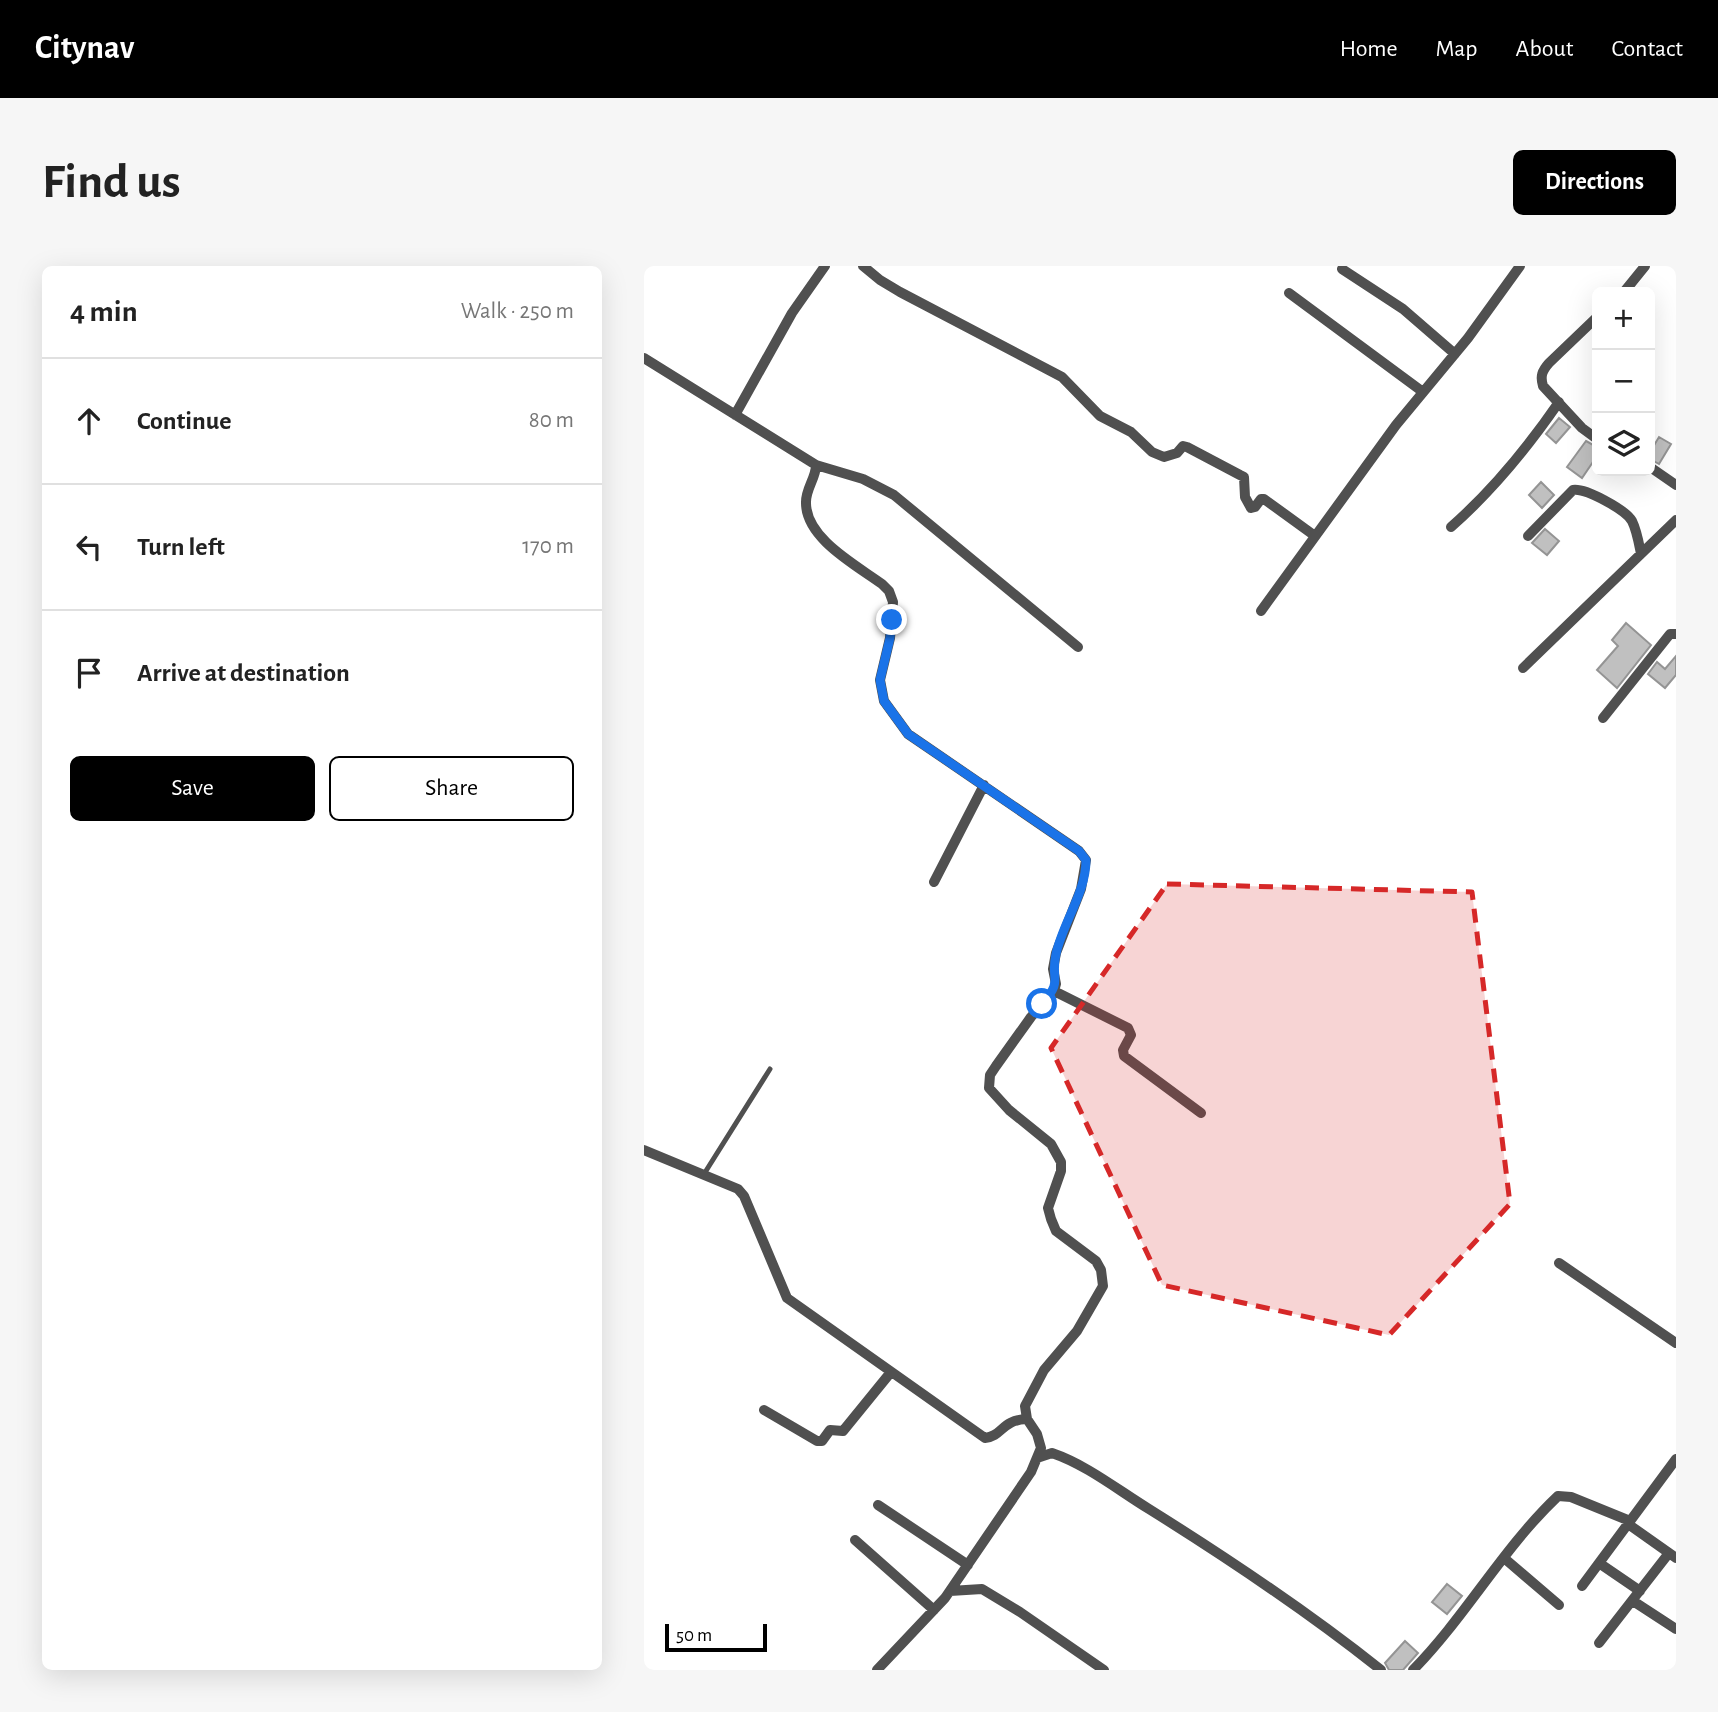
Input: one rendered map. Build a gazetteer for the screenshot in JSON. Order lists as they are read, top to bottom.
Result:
{
  "scale_bar": "50 m",
  "page": {
    "header": "Citynav",
    "nav": [
      "Home",
      "Map",
      "About",
      "Contact"
    ],
    "buttons": [
      "Directions",
      ["Save", "Share"]
    ],
    "title": "Find us",
    "heading": ["4 min", "Walk · 250 m"],
    "map_buttons": ["+", "−"],
    "list": [
      ["Continue", "80 m"],
      ["Turn left", "170 m"],
      "Arrive at destination"
    ],
    "scale": "50 m"
  }
}
